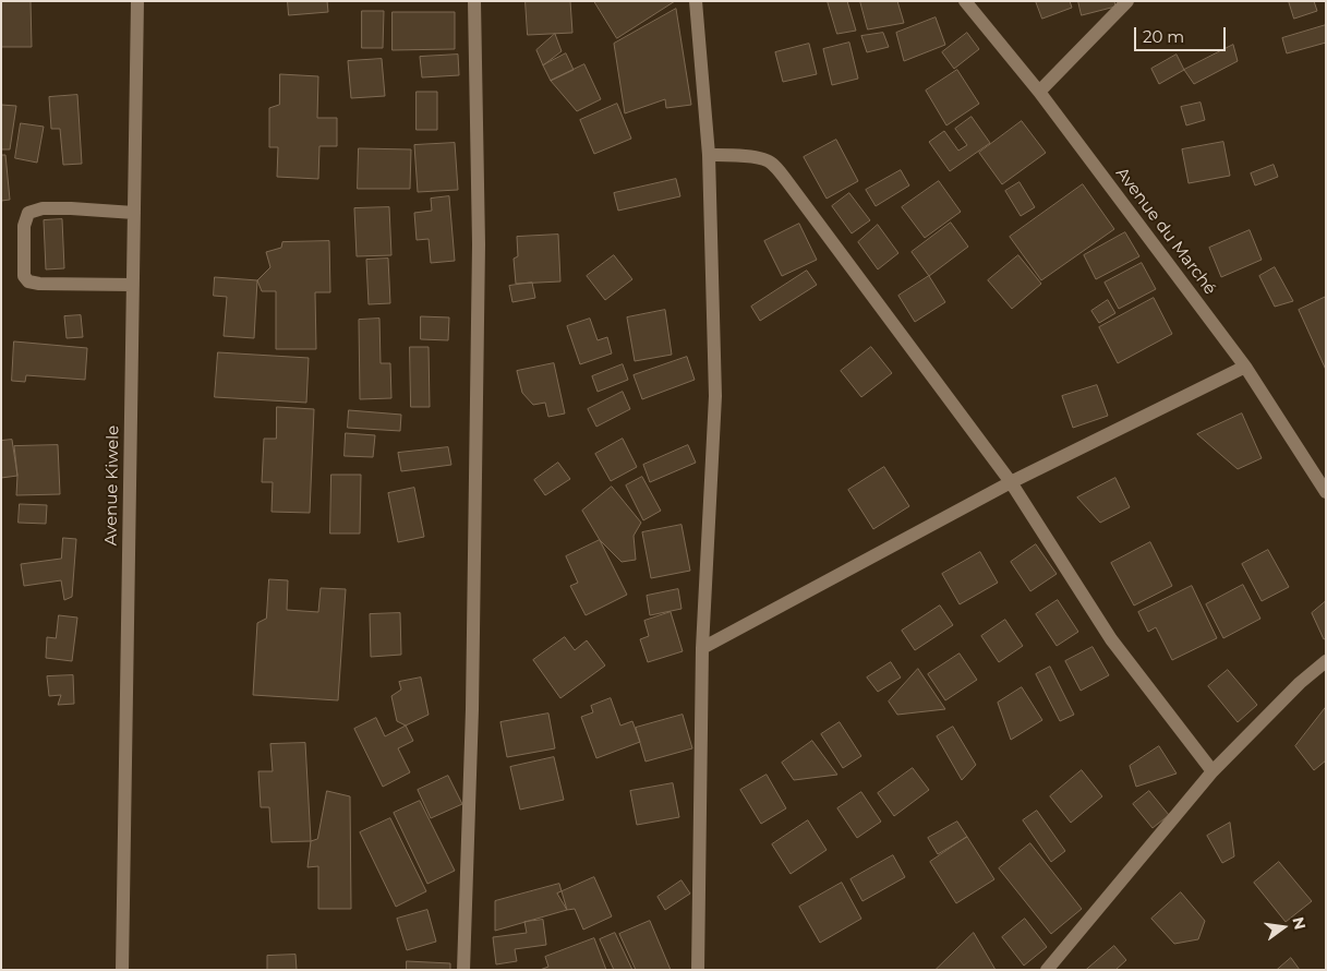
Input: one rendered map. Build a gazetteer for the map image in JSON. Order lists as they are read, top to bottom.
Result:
{
  "streets": {
    "street": ["Avenue du Marché", "Avenue Kiwele"]
  },
  "scale_bar": "20 m",
  "north": "right"
}
